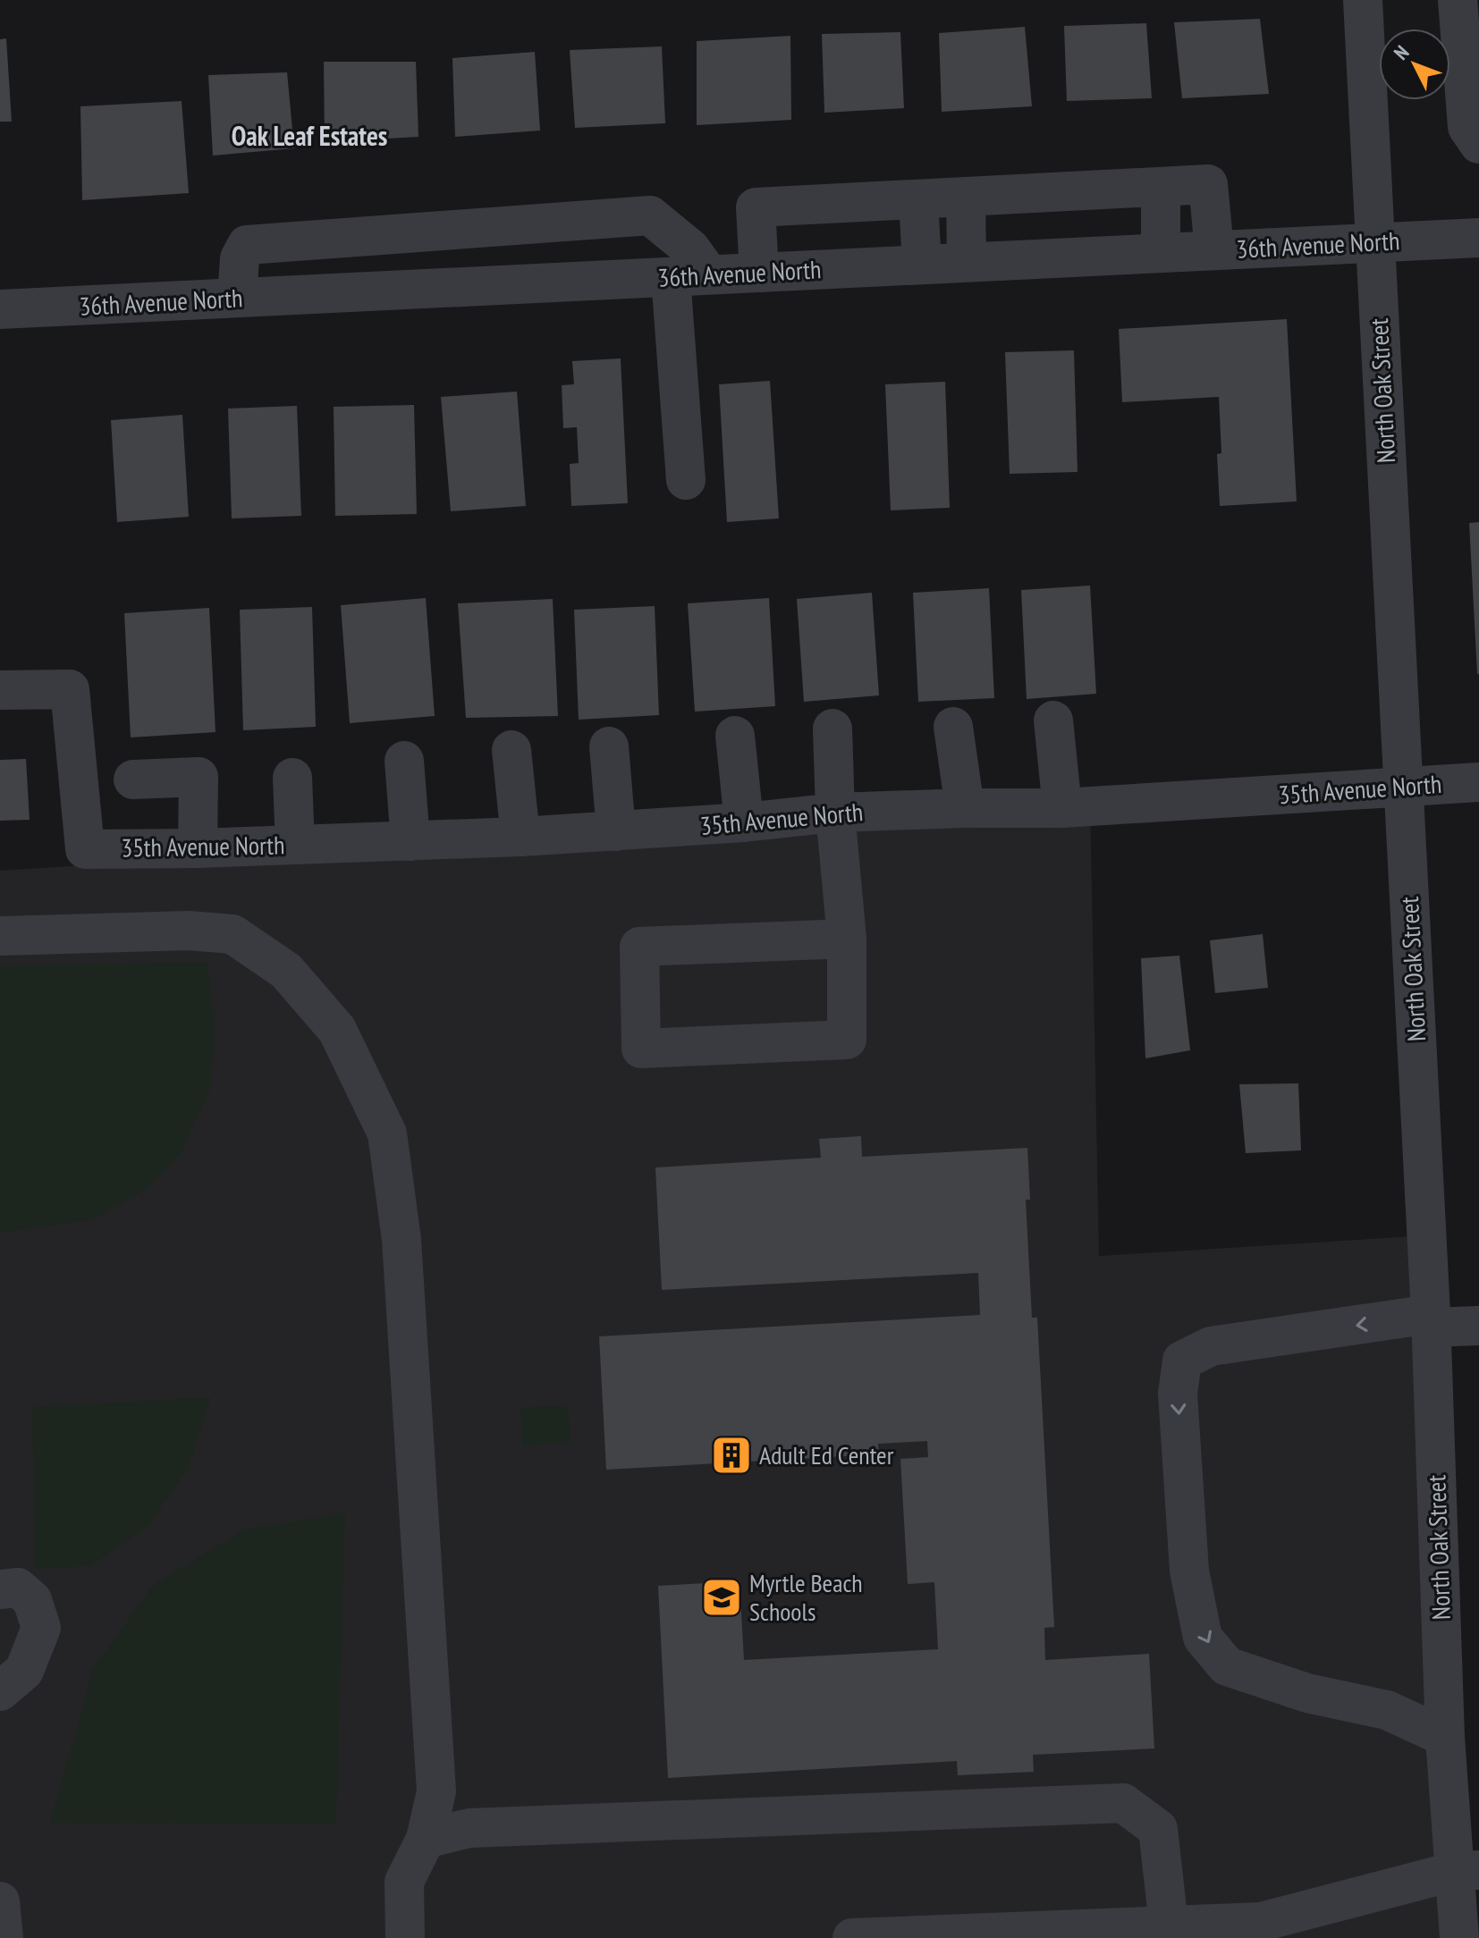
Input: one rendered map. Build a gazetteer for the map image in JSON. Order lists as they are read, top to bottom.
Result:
{
  "streets": {
    "street": ["36th Avenue North", "North Oak Street", "35th Avenue North"]
  },
  "crossings": [
    ["36th Avenue North", "North Oak Street"],
    ["North Oak Street", "35th Avenue North"]
  ],
  "districts": ["Oak Leaf Estates"],
  "places": {
    "building": ["Adult Ed Center"],
    "school or university": ["Myrtle Beach Schools"]
  },
  "north": "top left"
}
